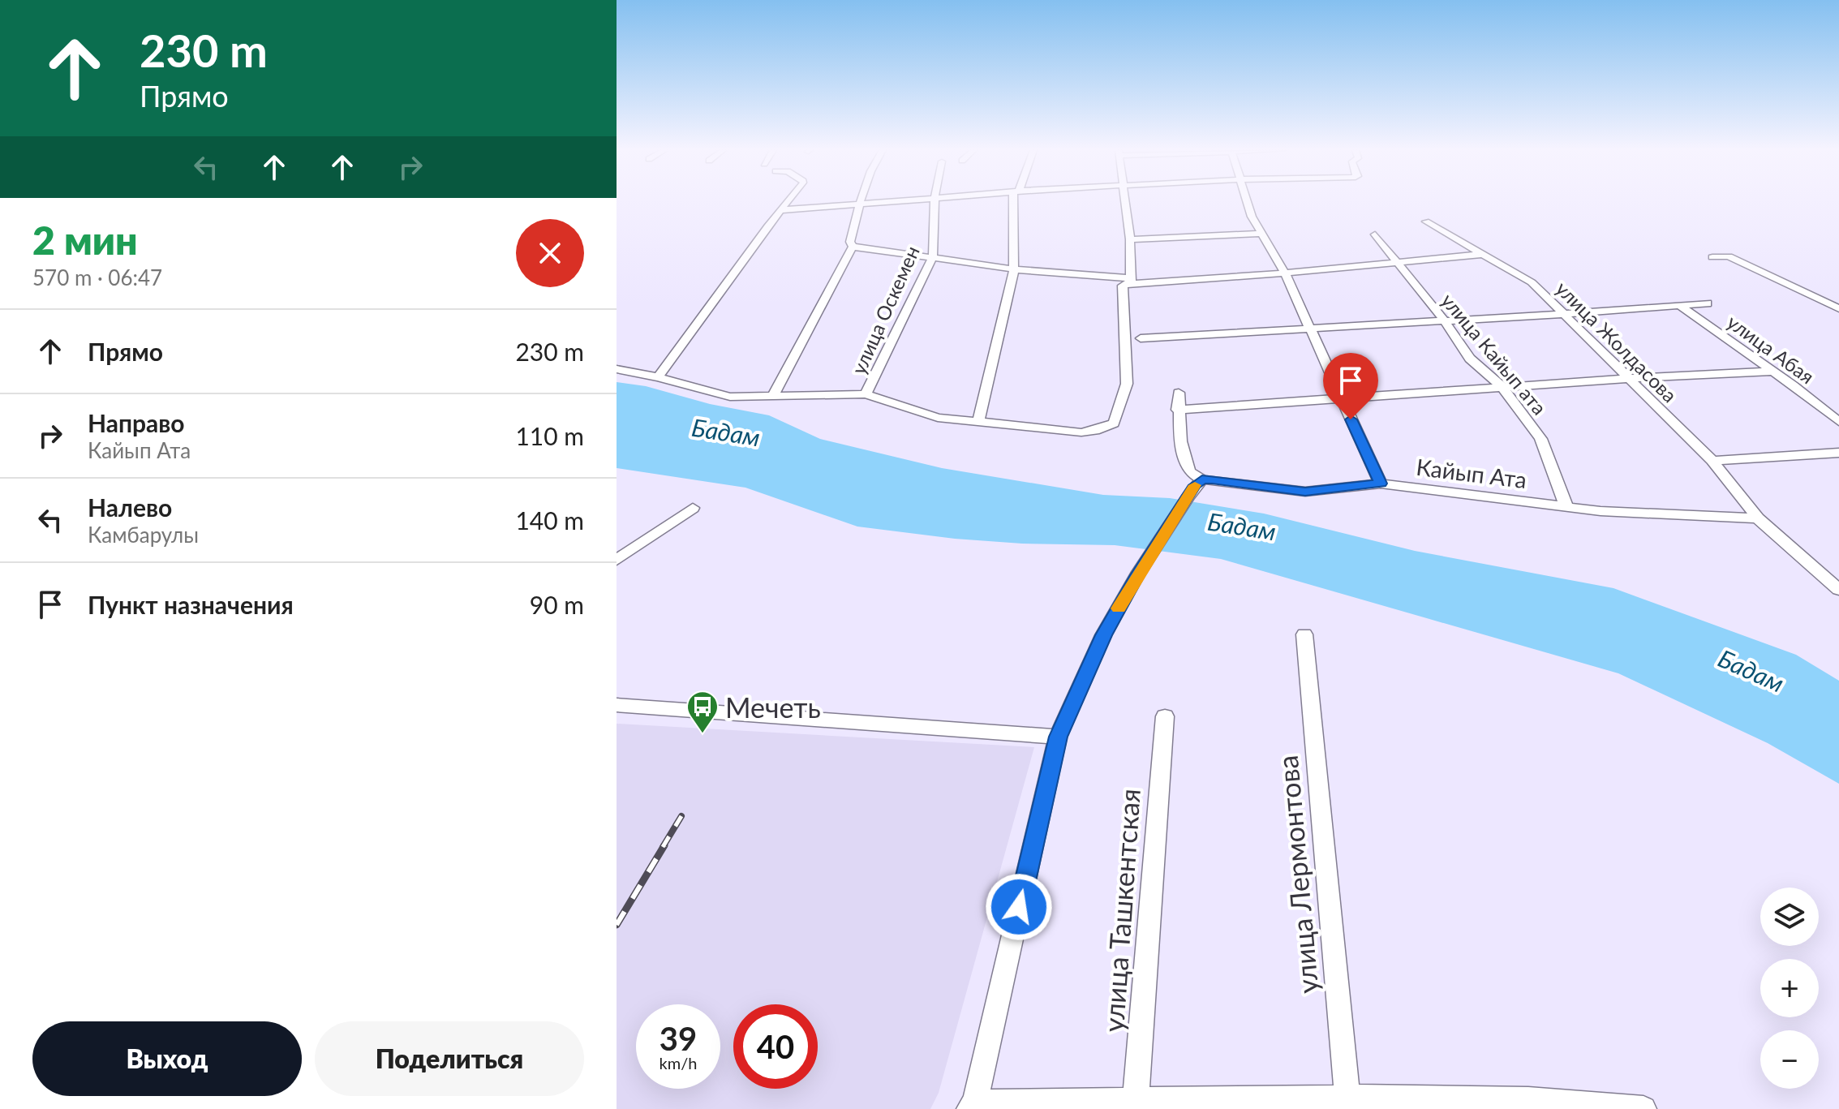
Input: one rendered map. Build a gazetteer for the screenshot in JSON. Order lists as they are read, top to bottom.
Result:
{
  "streets": {
    "street": [
      "улица Оскемен",
      "улица Жолдасова",
      "улица Абая",
      "улица Кайып ата",
      "Кайып Ата",
      "улица Лермонтова",
      "улица Ташкентская"
    ]
  },
  "crossings": [
    ["улица Жолдасова", "Кайып Ата"],
    ["улица Кайып ата", "Кайып Ата"]
  ],
  "water": ["Бадам"],
  "places": {
    "bus stop": ["Мечеть"]
  },
  "page": {
    "turn": ["230 m", "Прямо"],
    "heading": ["2 мин", "570 m · 06:47"],
    "list": [
      {
        "name": "Прямо",
        "value": "230 m"
      },
      {
        "name": "Направо",
        "note": "Кайып Ата",
        "value": "110 m"
      },
      {
        "name": "Налево",
        "note": "Камбарулы",
        "value": "140 m"
      },
      {
        "name": "Пункт назначения",
        "value": "90 m"
      }
    ],
    "map_buttons": ["+", "−"],
    "speed": "39 km/h",
    "limit": "40",
    "buttons": ["Выход", "Поделиться"]
  }
}
